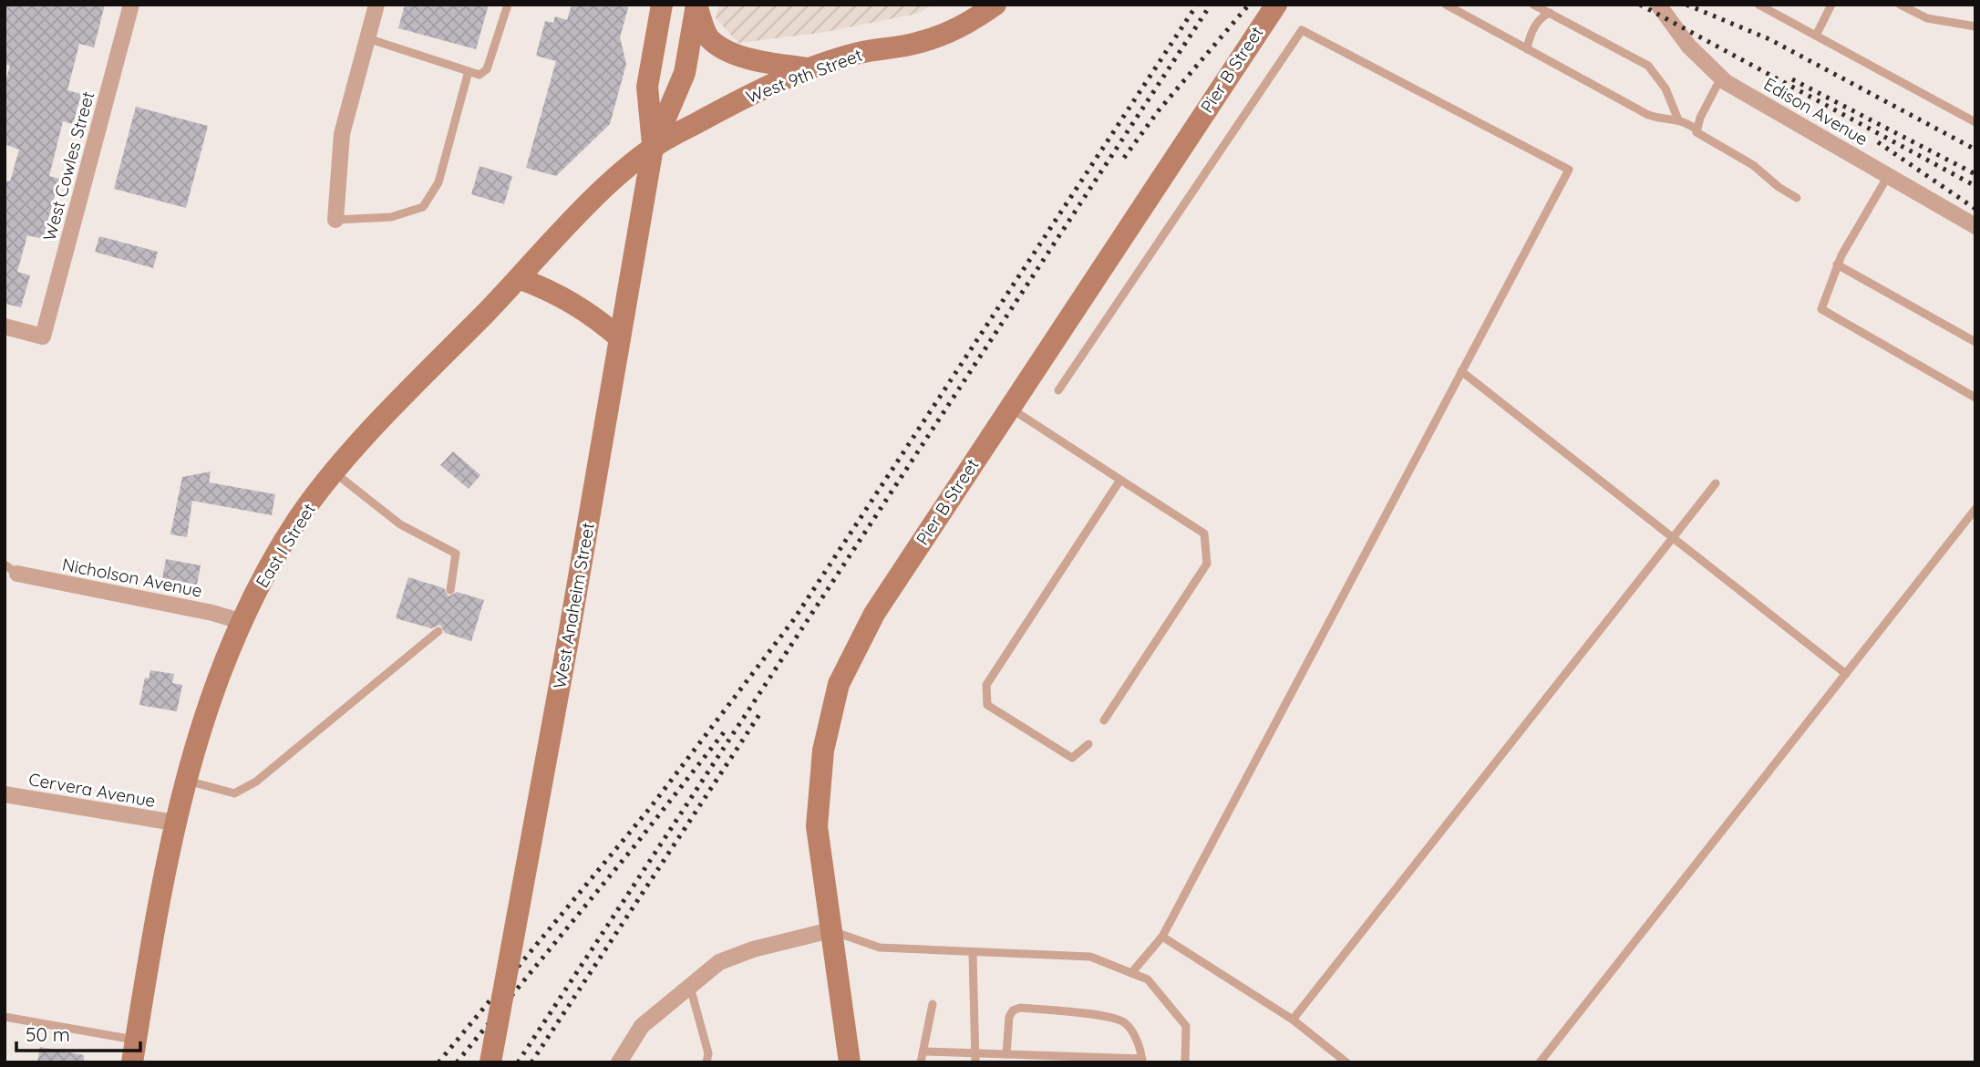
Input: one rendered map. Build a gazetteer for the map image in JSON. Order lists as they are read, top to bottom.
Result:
{
  "streets": {
    "main road": [
      "Pier B Street",
      "West 9th Street",
      "East I Street",
      "West Anaheim Street"
    ],
    "street": [
      "Edison Avenue",
      "West Cowles Street",
      "Nicholson Avenue",
      "Cervera Avenue"
    ]
  },
  "crossings": [
    ["West 9th Street", "East I Street"],
    ["West 9th Street", "West Anaheim Street"],
    ["East I Street", "Nicholson Avenue"],
    ["East I Street", "West Anaheim Street"],
    ["East I Street", "Cervera Avenue"]
  ],
  "scale_bar": "50 m"
}
